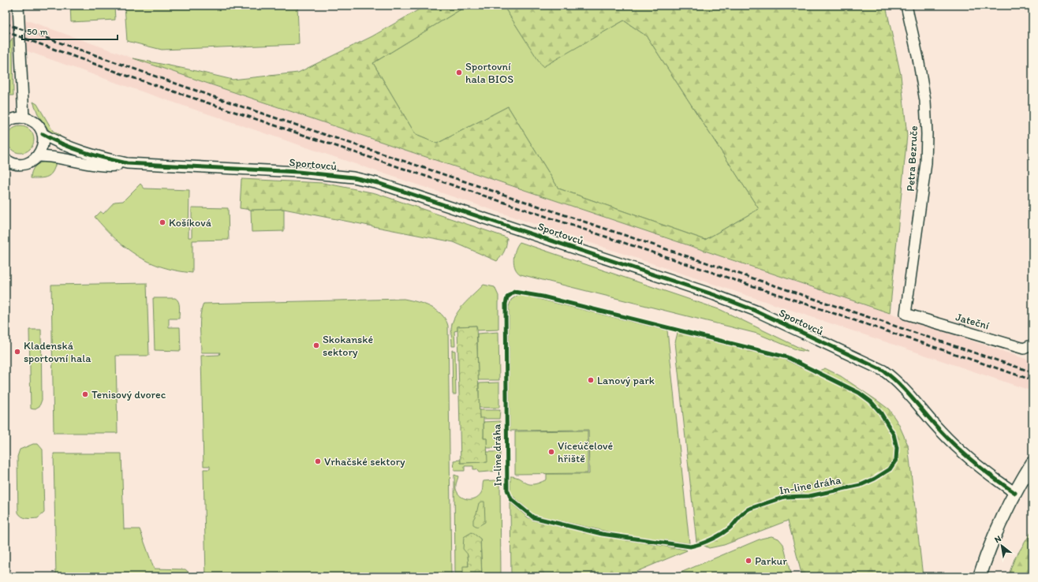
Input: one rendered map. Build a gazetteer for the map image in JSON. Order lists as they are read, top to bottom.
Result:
{
  "streets": {
    "street": ["Petra Bezruče", "Sportovců", "Jateční"],
    "cycle path": ["In-line dráha"]
  },
  "crossings": [
    ["Petra Bezruče", "Jateční"]
  ],
  "places": [
    "Sportovní hala BIOS",
    "Košíková",
    "Skokanské sektory",
    "Kladenská sportovní hala",
    "Lanový park",
    "Tenisový dvorec",
    "Víceúčelové hřiště",
    "Vrhačské sektory",
    "Parkur"
  ],
  "scale_bar": "50 m",
  "north": "top left"
}
